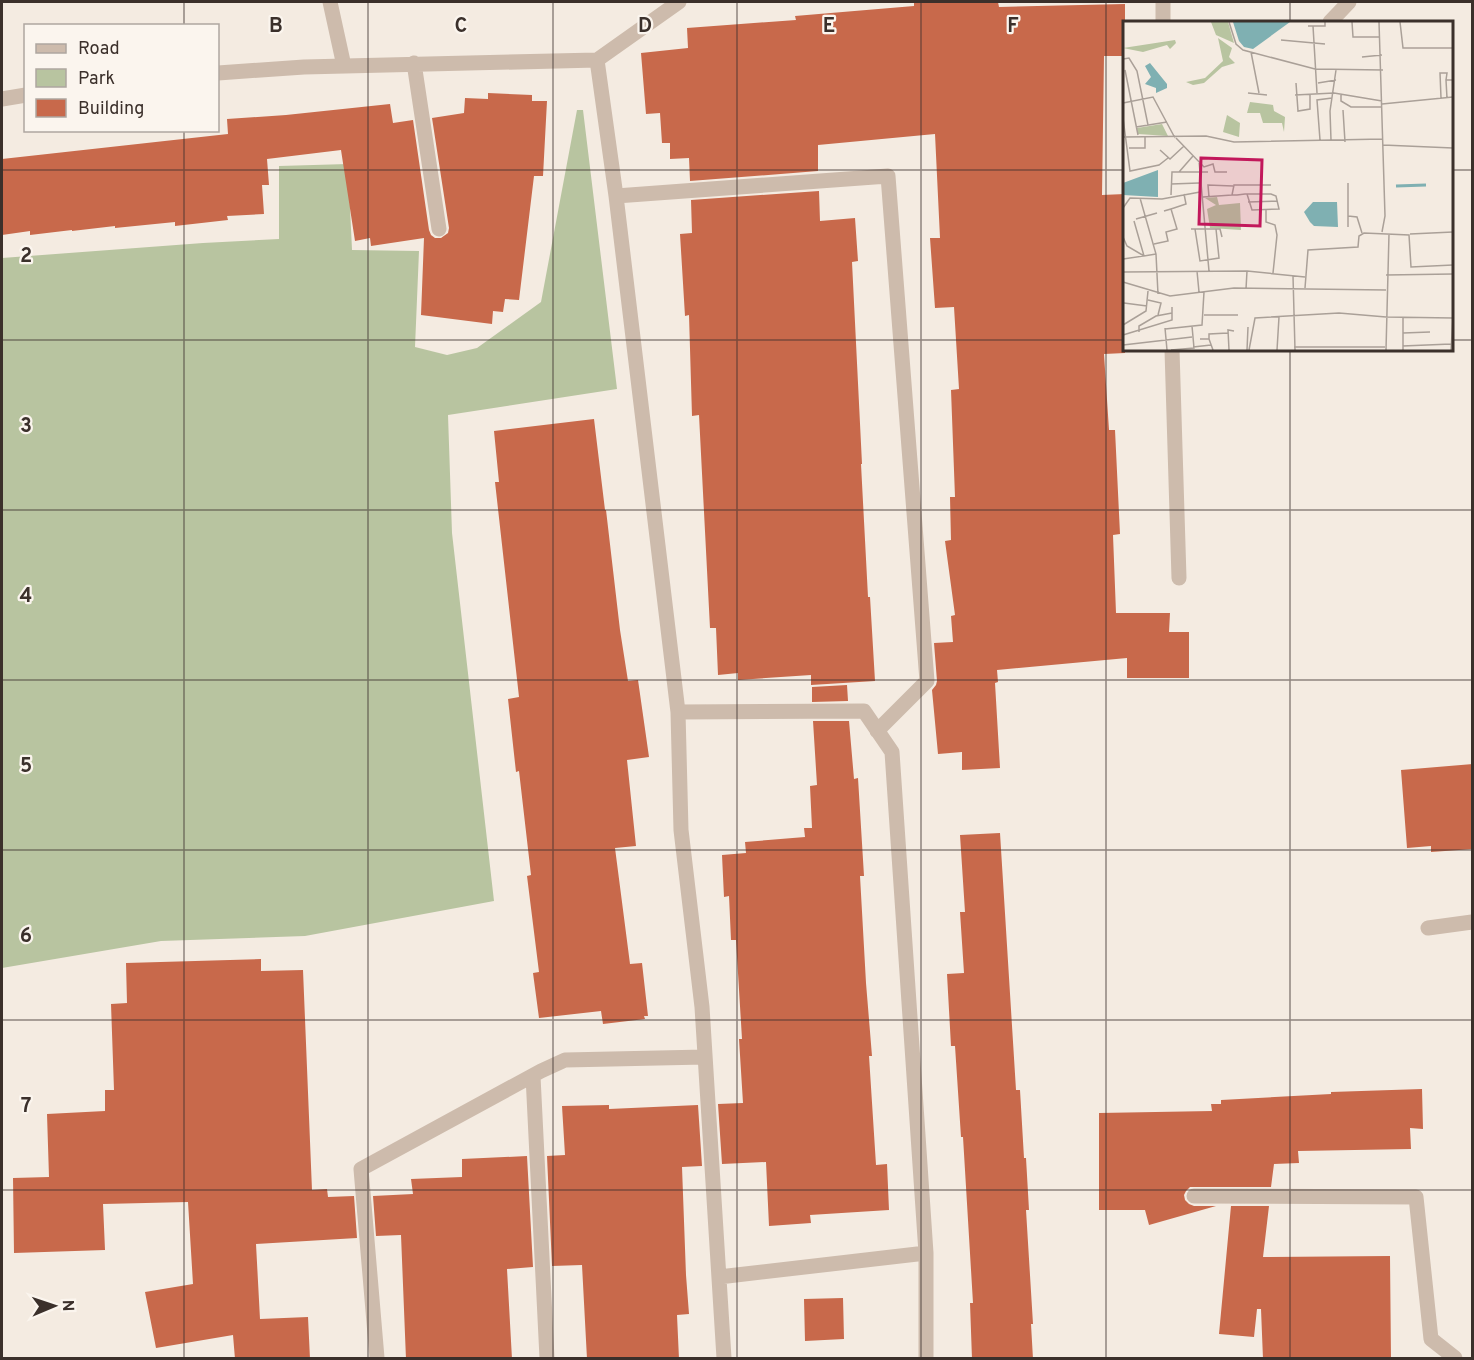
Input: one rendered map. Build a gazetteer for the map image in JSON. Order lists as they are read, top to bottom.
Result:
{
  "legend": ["Road", "Park", "Building"],
  "north": "right",
  "grid": {
    "columns": [
      "B",
      "C",
      "D",
      "E",
      "F"
    ],
    "rows": [
      "2",
      "3",
      "4",
      "5",
      "6",
      "7"
    ]
  }
}
